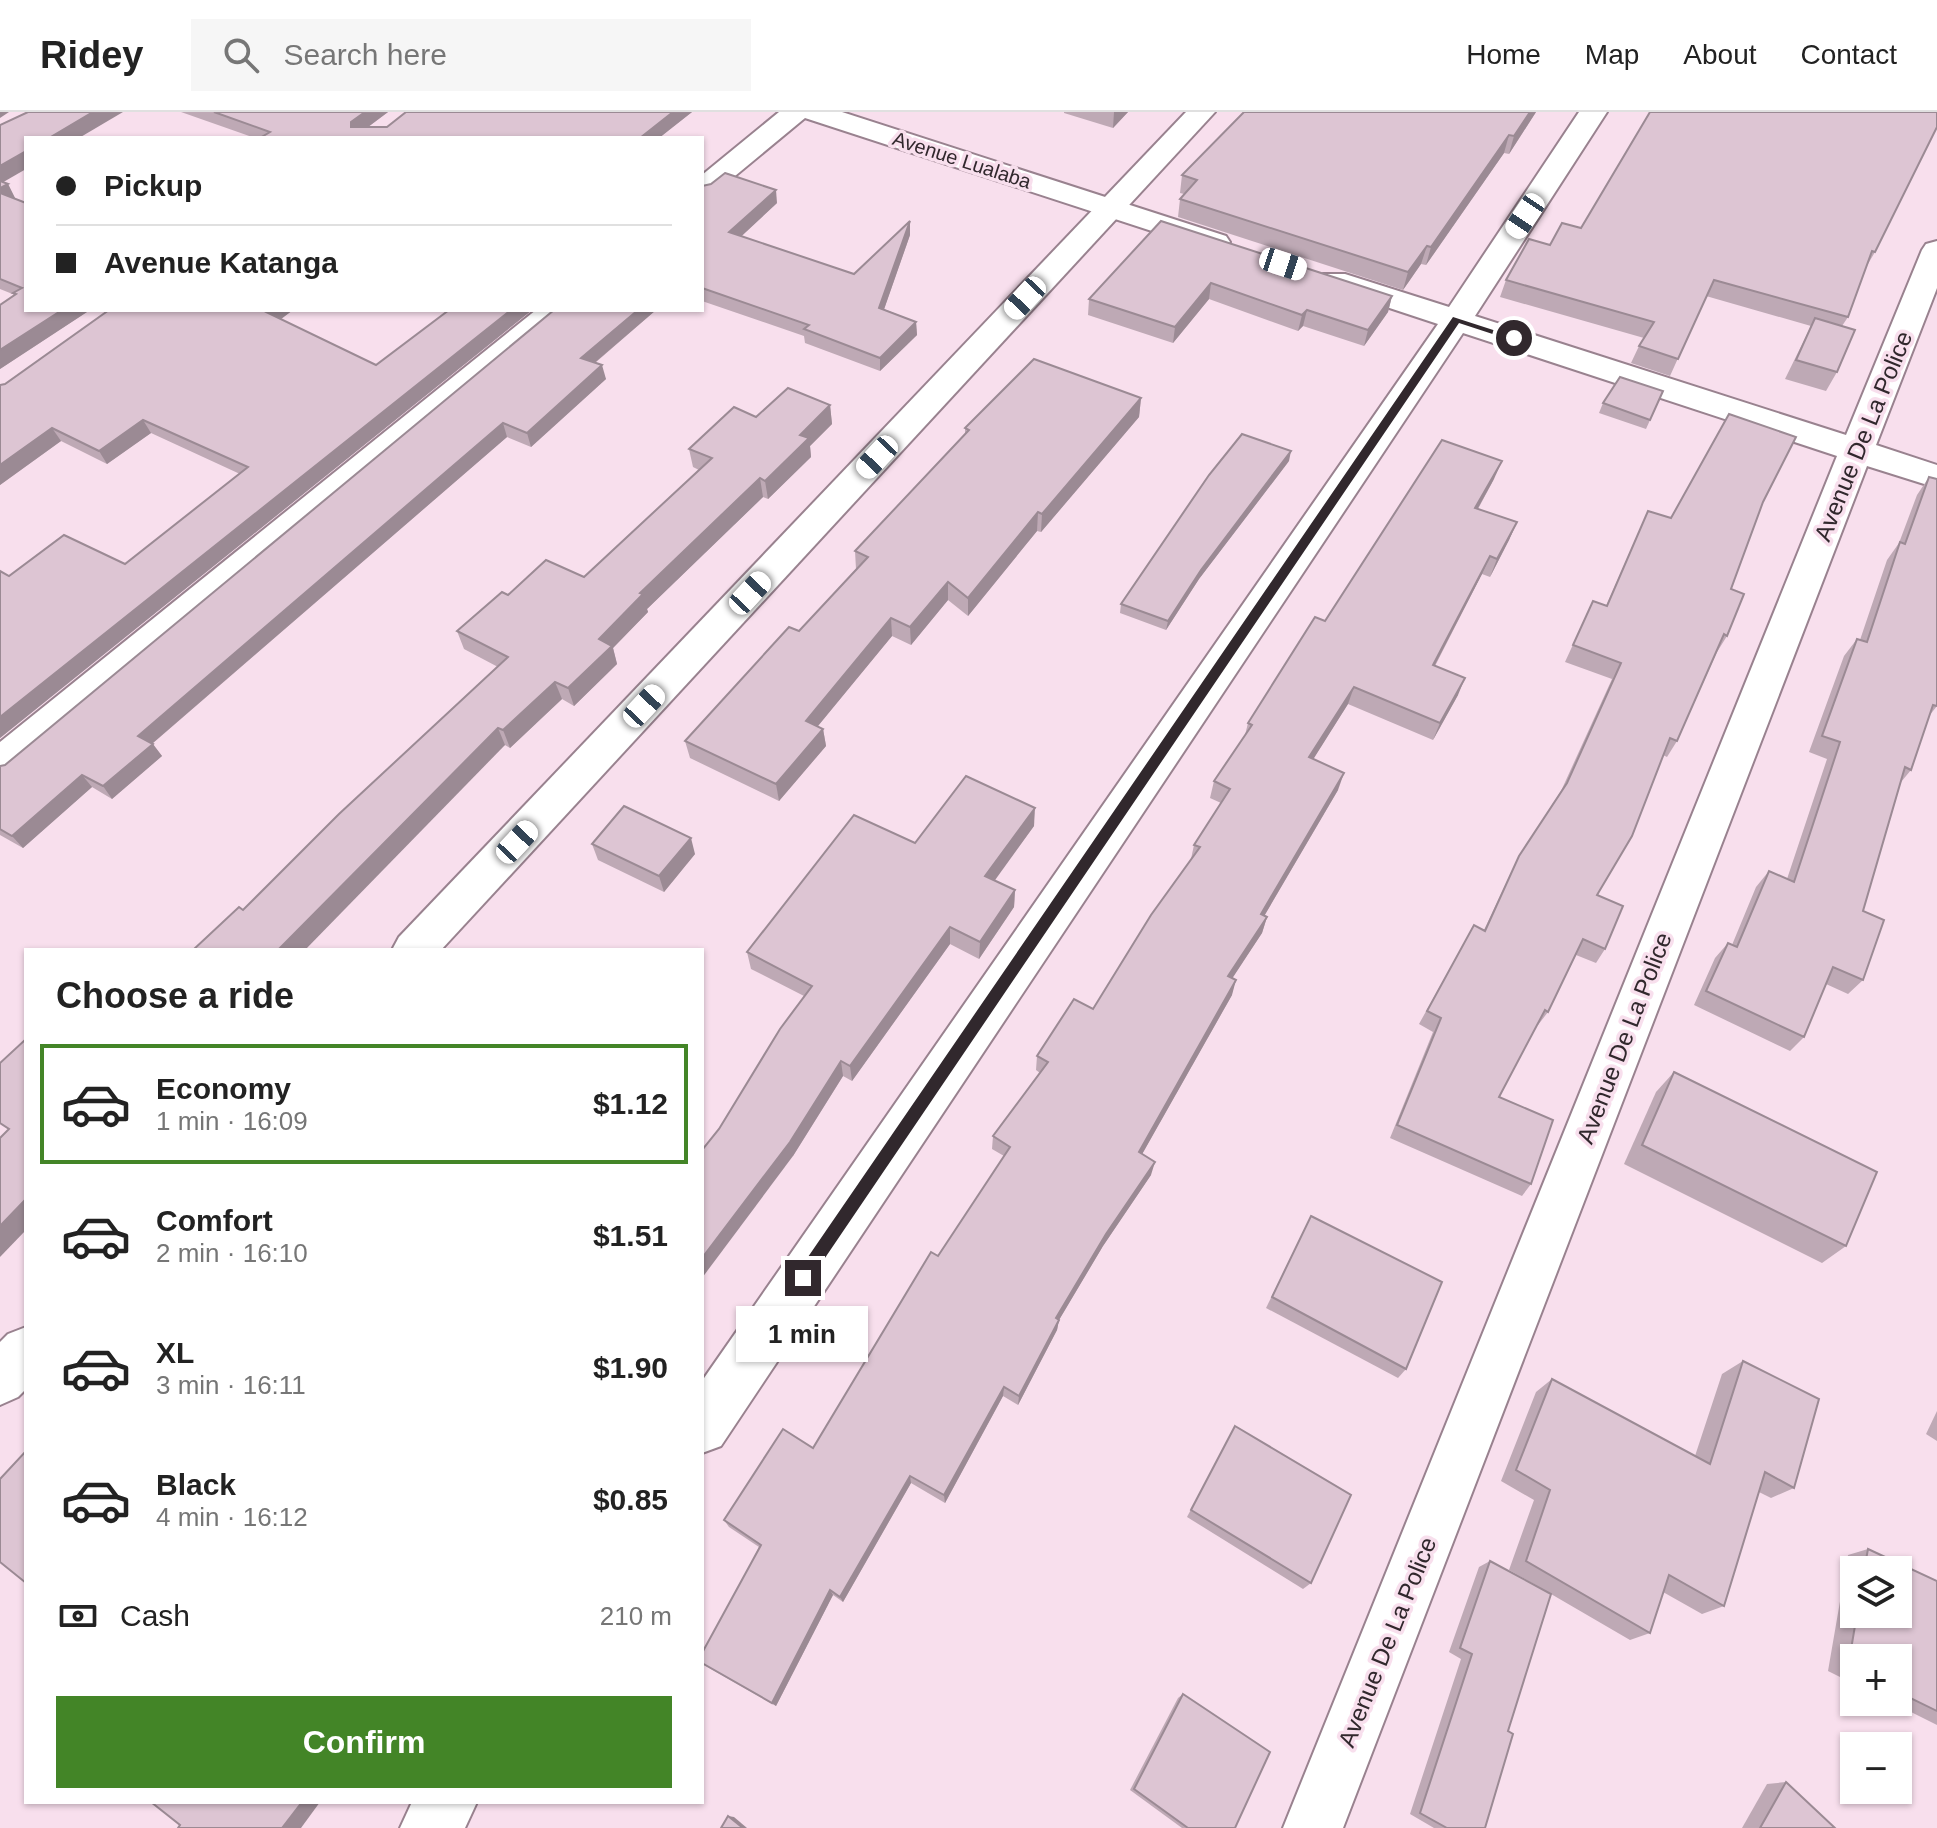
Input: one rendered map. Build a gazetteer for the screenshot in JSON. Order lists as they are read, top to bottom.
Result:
{
  "streets": {
    "street": ["Avenue Lualaba", "Avenue De La Police"]
  },
  "page": {
    "header": "Ridey",
    "search": "Search here",
    "nav": [
      "Home",
      "Map",
      "About",
      "Contact"
    ],
    "banner": ["Pickup", "Avenue Katanga"],
    "heading": "Choose a ride",
    "list": [
      {
        "name": "Economy",
        "note": "1 min · 16:09",
        "value": "$1.12"
      },
      {
        "name": "Comfort",
        "note": "2 min · 16:10",
        "value": "$1.51"
      },
      {
        "name": "XL",
        "note": "3 min · 16:11",
        "value": "$1.90"
      },
      {
        "name": "Black",
        "note": "4 min · 16:12",
        "value": "$0.85"
      }
    ],
    "bubble": "1 min",
    "map_buttons": ["+", "−"],
    "pay": ["Cash", "210 m"],
    "buttons": "Confirm"
  }
}
